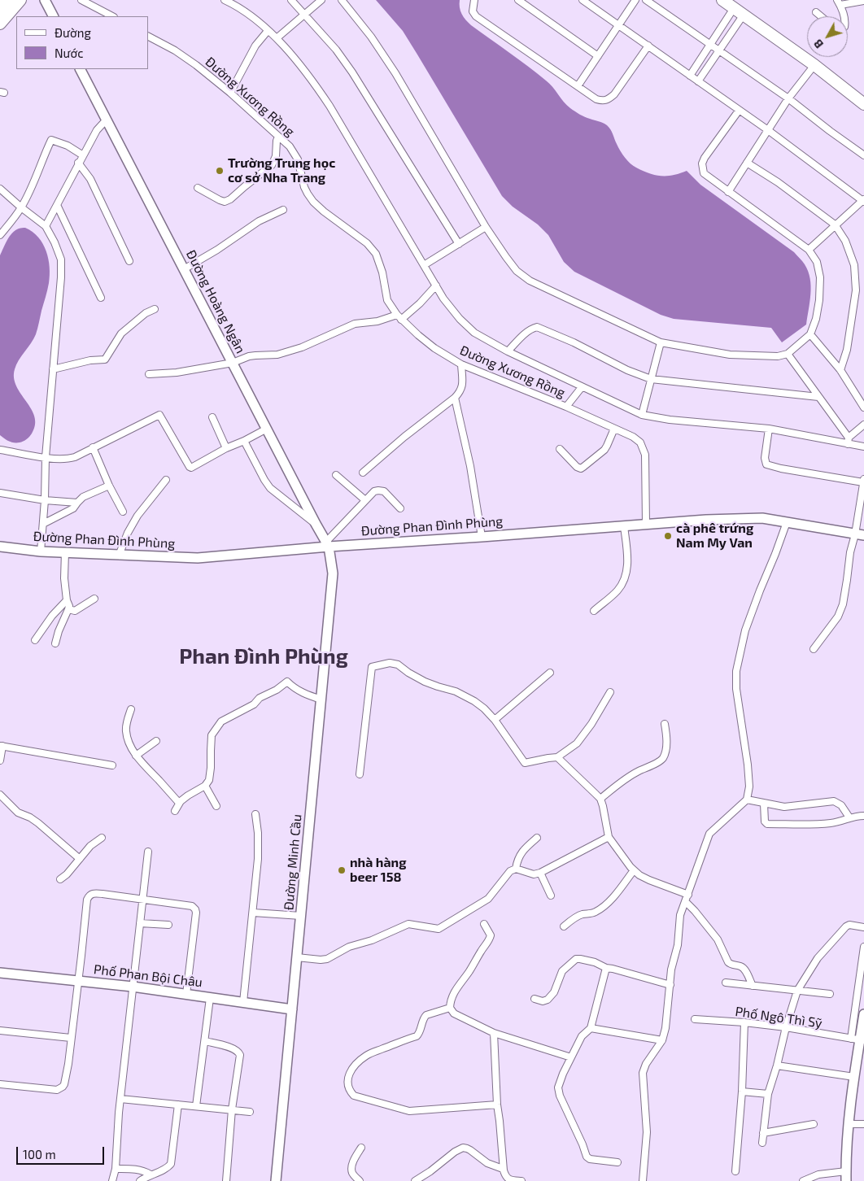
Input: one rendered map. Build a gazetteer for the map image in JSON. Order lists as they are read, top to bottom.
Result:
{
  "streets": {
    "street": [
      "Đường Xương Rồng",
      "Đường Hoàng Ngân",
      "Đường Phan Đình Phùng",
      "Đường Minh Cầu",
      "Phố Phan Bội Châu",
      "Phố Ngô Thì Sỹ"
    ]
  },
  "crossings": [
    ["Đường Xương Rồng", "Đường Phan Đình Phùng"],
    ["Đường Hoàng Ngân", "Đường Phan Đình Phùng"],
    ["Đường Hoàng Ngân", "Đường Minh Cầu"],
    ["Đường Phan Đình Phùng", "Đường Minh Cầu"],
    ["Đường Minh Cầu", "Phố Phan Bội Châu"]
  ],
  "districts": ["Phan Đình Phùng"],
  "places": ["Trường Trung học cơ sở Nha Trang", "cà phê trứng Nam My Van", "nhà hàng beer 158"],
  "legend": ["Đường", "Nước"],
  "scale_bar": "100 m",
  "north": "bottom left"
}
